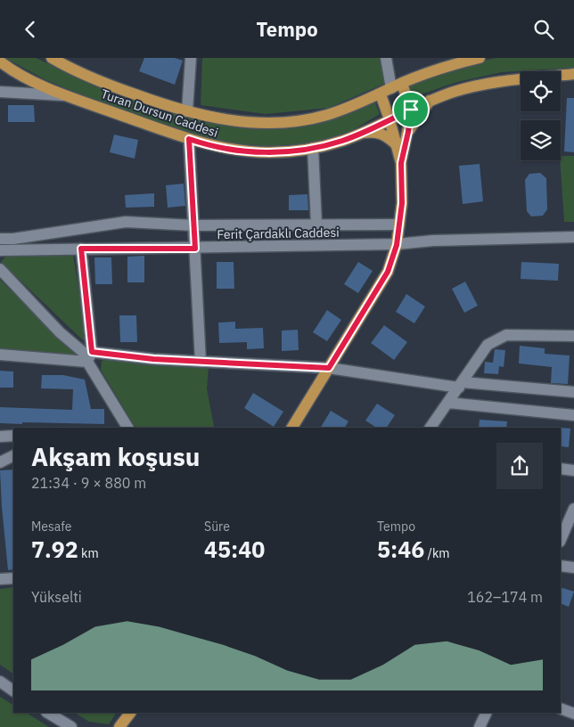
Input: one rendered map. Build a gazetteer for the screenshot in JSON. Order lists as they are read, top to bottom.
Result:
{
  "streets": {
    "main road": ["Turan Dursun Caddesi"],
    "street": ["Ferit Çardaklı Caddesi"]
  },
  "page": {
    "header": "Tempo",
    "heading": ["Akşam koşusu", "21:34 · 9 × 880 m"],
    "stats": [
      ["Mesafe", "7.92 km"],
      ["Süre", "45:40"],
      ["Tempo", "5:46 /km"]
    ],
    "chart": ["Yükselti", "162–174 m"]
  }
}
